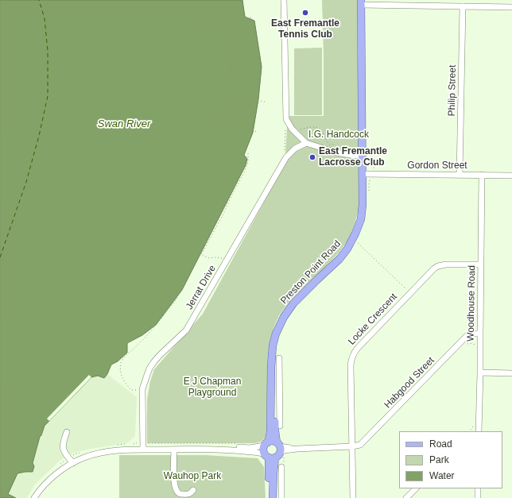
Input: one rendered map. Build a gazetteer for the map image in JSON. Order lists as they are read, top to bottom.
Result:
{
  "streets": {
    "main road": ["Preston Point Road"],
    "street": [
      "Philip Street",
      "Gordon Street",
      "Jerrat Drive",
      "Woodhouse Road",
      "Locke Crescent",
      "Habgood Street"
    ]
  },
  "crossings": [
    ["Philip Street", "Gordon Street"],
    ["Gordon Street", "Preston Point Road"],
    ["Gordon Street", "Woodhouse Road"],
    ["Woodhouse Road", "Locke Crescent"],
    ["Woodhouse Road", "Habgood Street"],
    ["Locke Crescent", "Habgood Street"]
  ],
  "water": ["Swan River"],
  "parks": ["I.G. Handcock", "E J Chapman Playground", "Wauhop Park"],
  "places": ["East Fremantle Tennis Club", "East Fremantle Lacrosse Club"],
  "legend": ["Road", "Park", "Water"]
}
